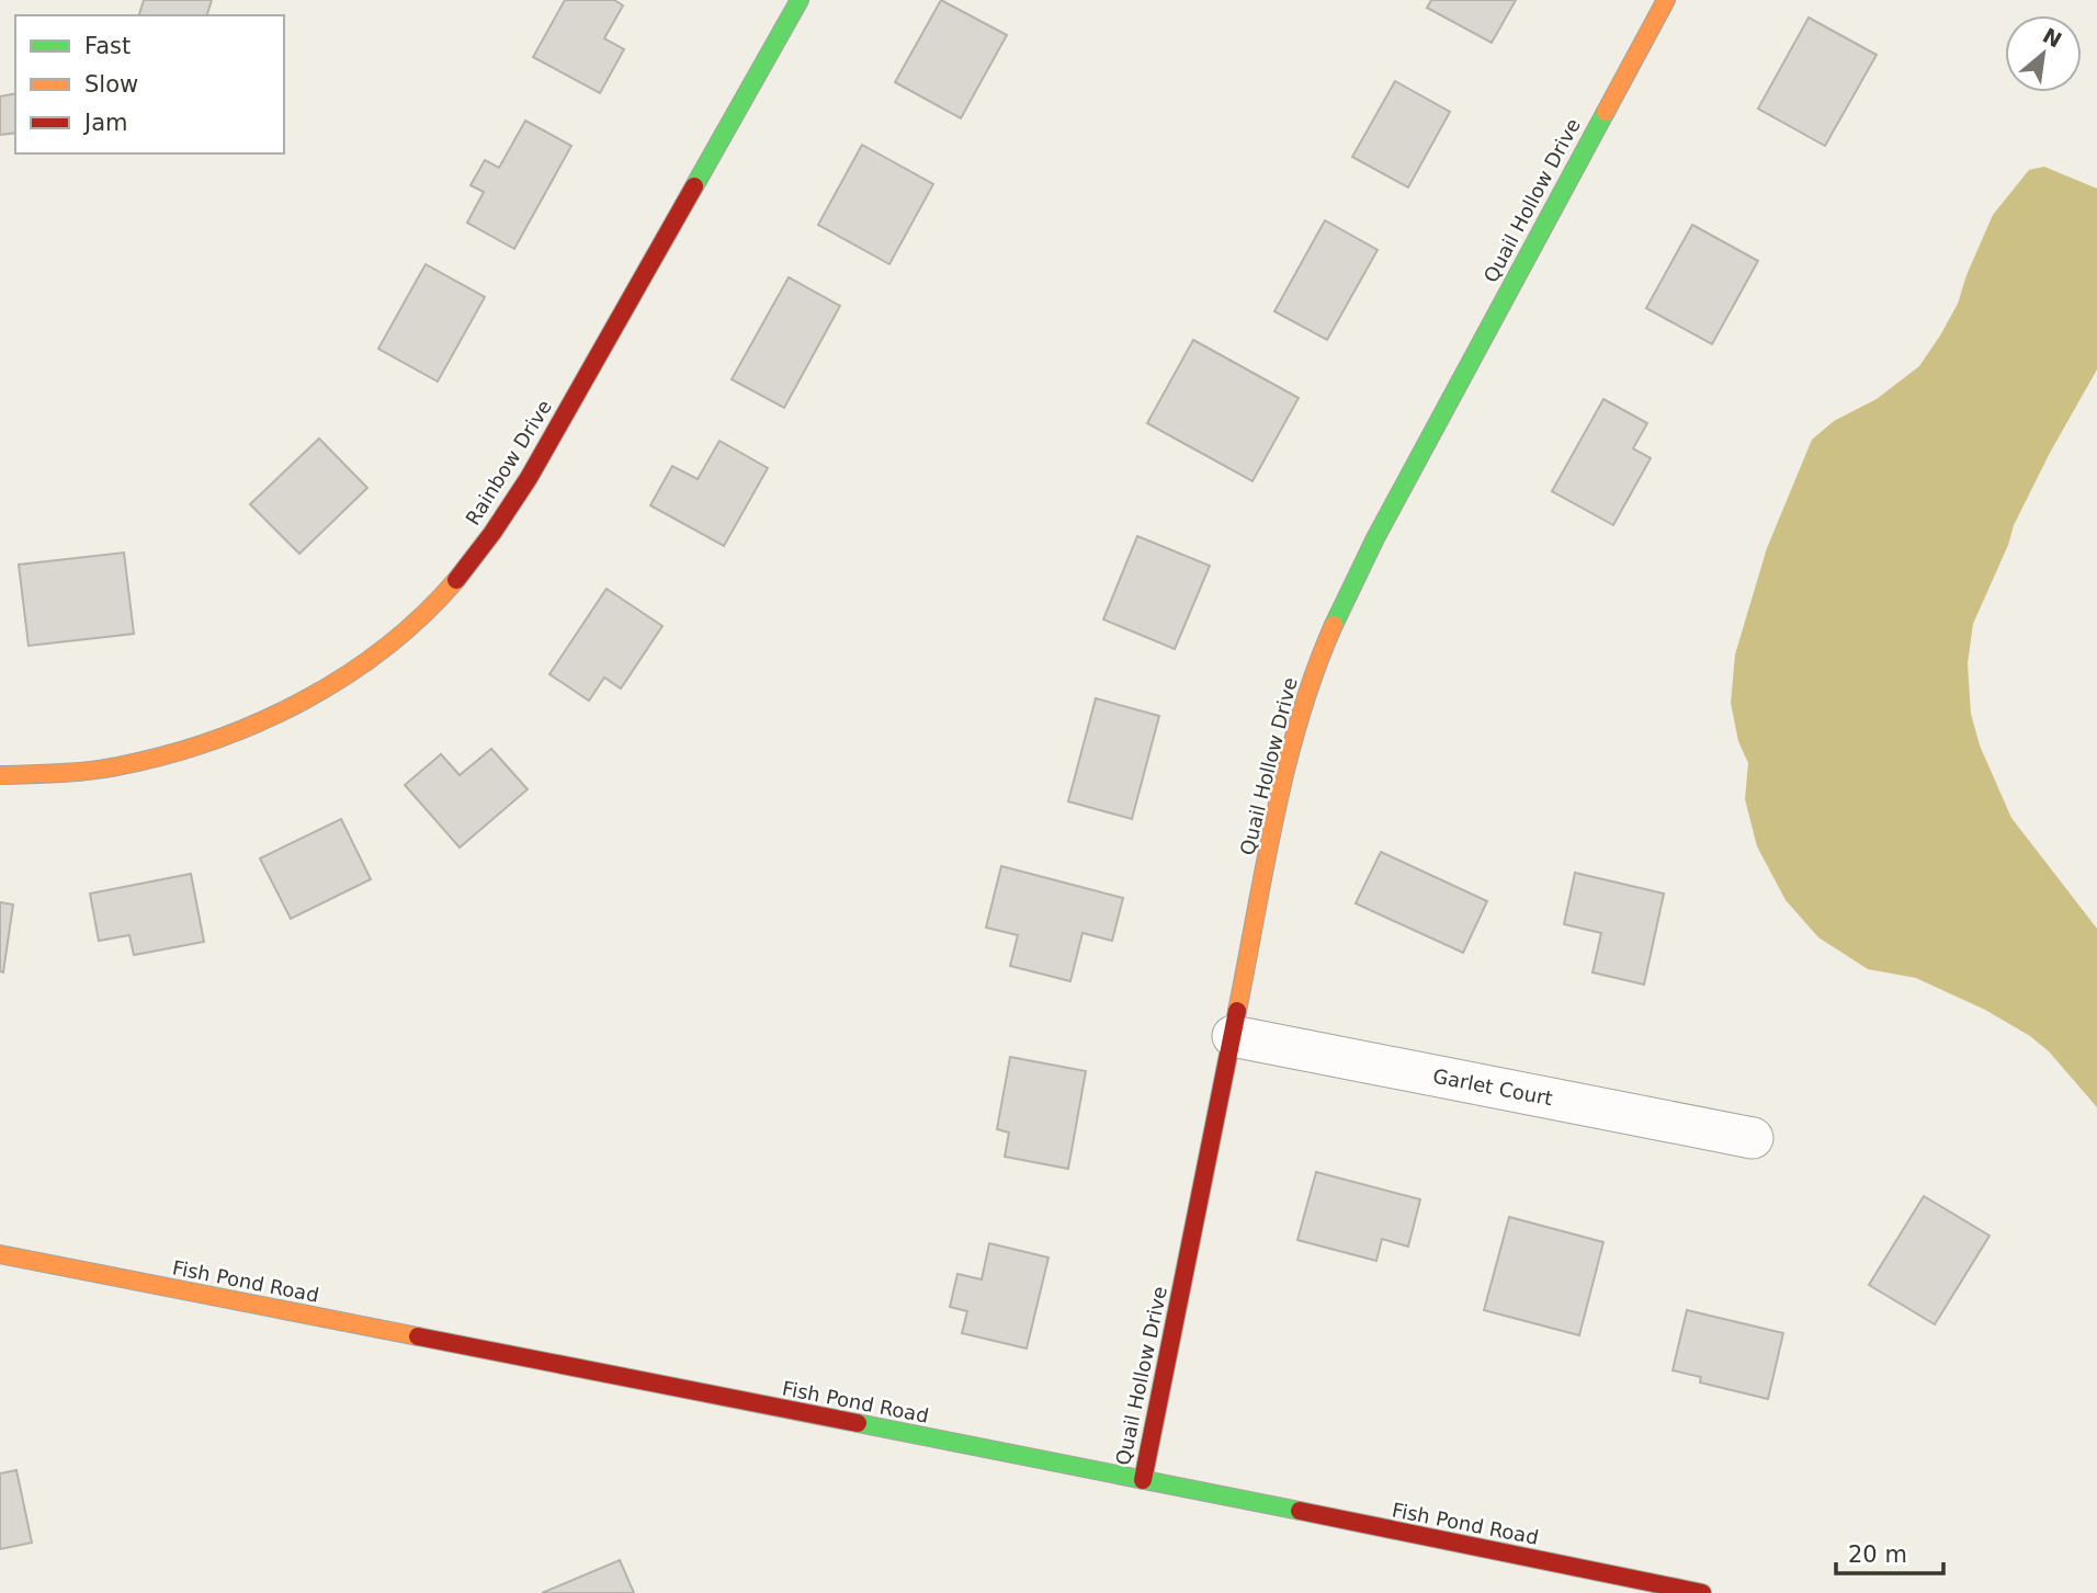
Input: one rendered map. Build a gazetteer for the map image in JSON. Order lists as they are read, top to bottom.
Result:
{
  "streets": {
    "street": [
      "Quail Hollow Drive",
      "Rainbow Drive",
      "Garlet Court",
      "Fish Pond Road"
    ]
  },
  "crossings": [
    ["Quail Hollow Drive", "Garlet Court"],
    ["Quail Hollow Drive", "Fish Pond Road"]
  ],
  "legend": ["Fast", "Slow", "Jam"],
  "scale_bar": "20 m",
  "north": "top right"
}
